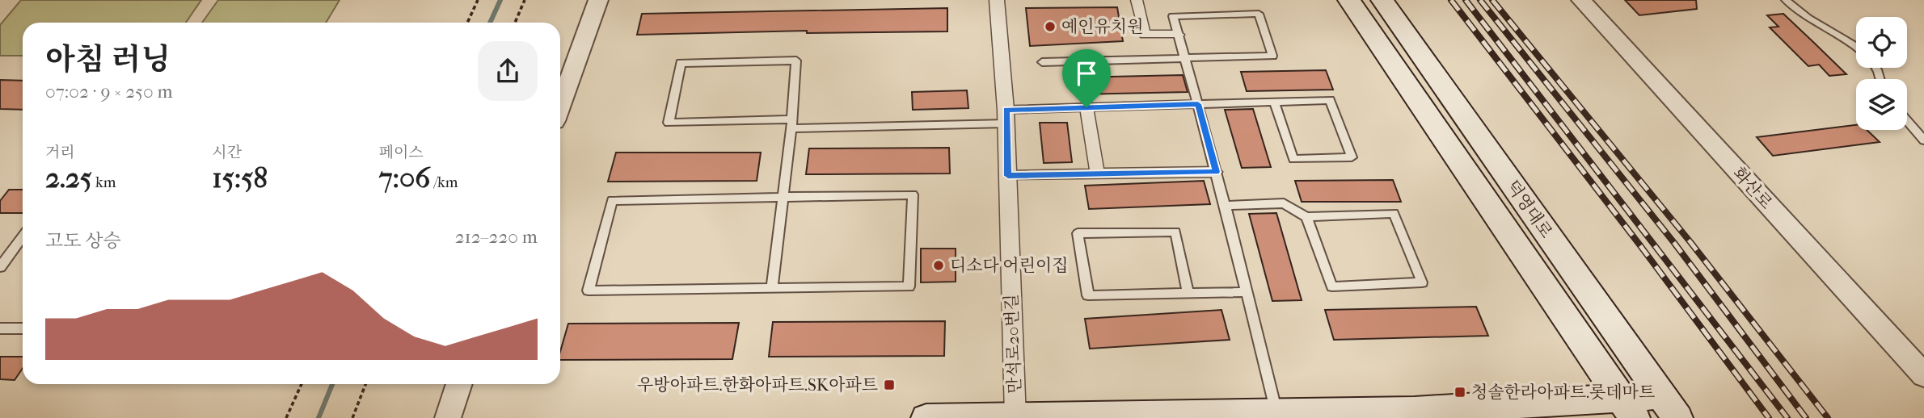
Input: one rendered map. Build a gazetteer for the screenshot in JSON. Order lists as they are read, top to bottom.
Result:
{
  "streets": {
    "main road": ["덕영대로"],
    "street": ["화산로", "만석로20번길"]
  },
  "places": {
    "other": ["예인유치원", "디소다 어린이집"],
    "transit": ["우방아파트.한화아파트.SK아파트", "청솔한라아파트.롯데마트"]
  },
  "page": {
    "heading": ["아침 러닝", "07:02 · 9 × 250 m"],
    "stats": [
      ["거리", "2.25 km"],
      ["시간", "15:58"],
      ["페이스", "7:06 /km"]
    ],
    "chart": ["고도 상승", "212–220 m"]
  }
}
